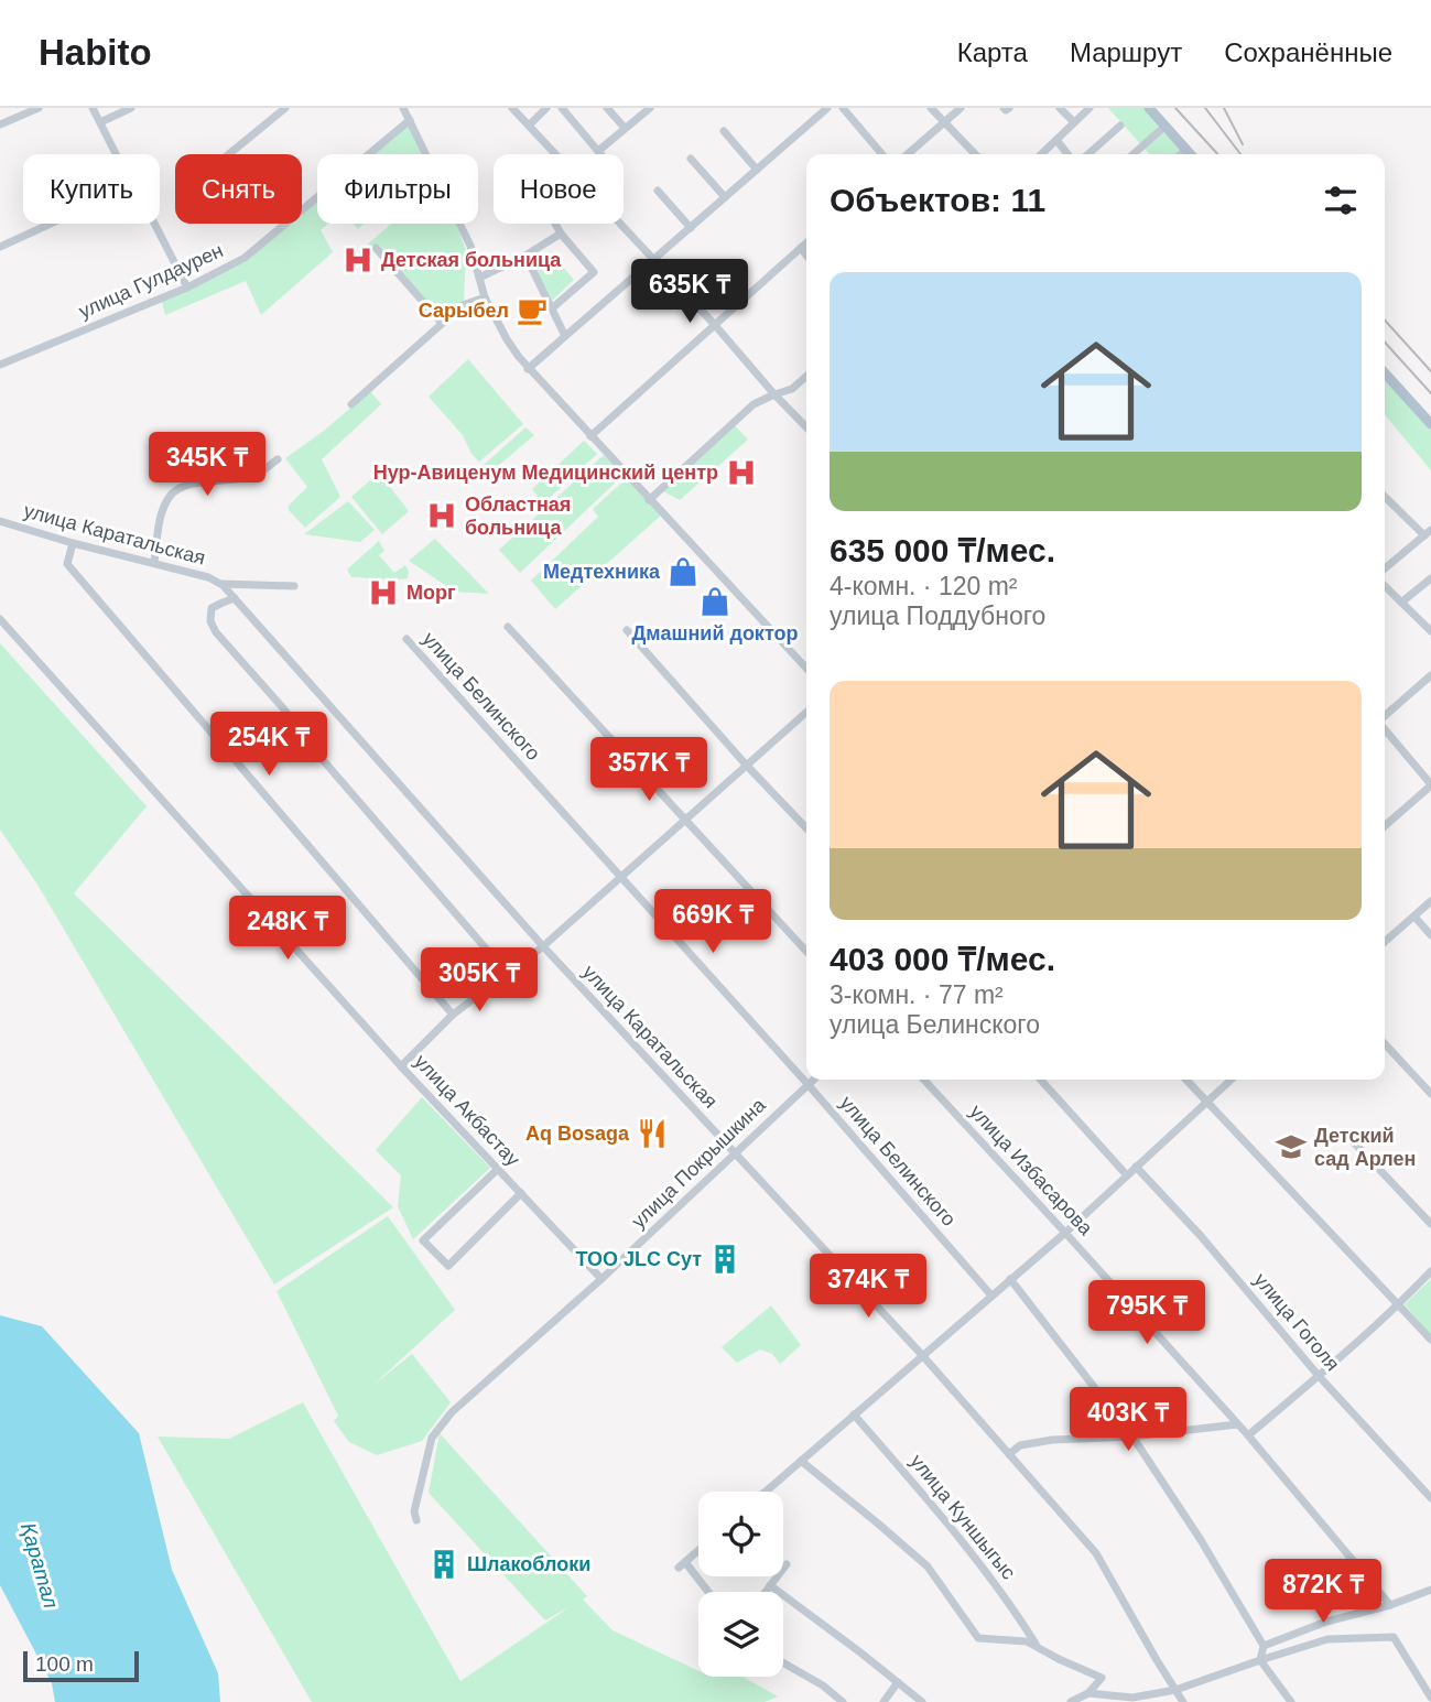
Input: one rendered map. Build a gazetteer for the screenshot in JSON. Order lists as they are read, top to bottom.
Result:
{
  "streets": {
    "street": [
      "улица Гулдаурен",
      "улица Каратальская",
      "улица Белинского",
      "улица Акбастау",
      "улица Покрышкина",
      "улица Избасарова",
      "улица Гоголя",
      "улица Куншыгыс"
    ]
  },
  "crossings": [
    ["улица Каратальская", "улица Покрышкина"],
    ["улица Белинского", "улица Покрышкина"],
    ["улица Акбастау", "улица Покрышкина"]
  ],
  "water": ["Қаратал"],
  "places": {
    "hospital": [
      "Детская больница",
      "Нур-Авиценум Медицинский центр",
      "Областная больница",
      "Морг"
    ],
    "cafe": ["Сарыбел"],
    "shop": ["Медтехника", "Дмашний доктор"],
    "restaurant": ["Aq Bosaga"],
    "school or university": ["Детский сад Арлен"],
    "building": ["ТОО JLC Сут", "Шлакоблоки"]
  },
  "scale_bar": "100 m",
  "page": {
    "header": "Habito",
    "nav": ["Карта", "Маршрут", "Сохранённые"],
    "chip": [
      "Купить",
      "Снять",
      "Фильтры",
      "Новое"
    ],
    "heading": "Объектов: 11",
    "list": [
      {
        "name": "635 000 ₸/мес.",
        "note": "4-комн. · 120 m² · улица Поддубного"
      },
      {
        "name": "403 000 ₸/мес.",
        "note": "3-комн. · 77 m² · улица Белинского"
      }
    ],
    "price": [
      "635K ₸",
      "345K ₸",
      "254K ₸",
      "357K ₸",
      "669K ₸",
      "248K ₸",
      "305K ₸",
      "374K ₸",
      "795K ₸",
      "403K ₸",
      "872K ₸"
    ],
    "scale": "100 m"
  }
}
